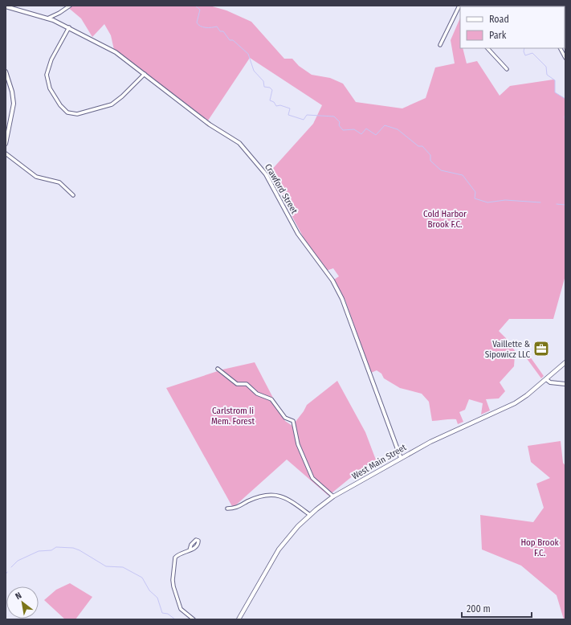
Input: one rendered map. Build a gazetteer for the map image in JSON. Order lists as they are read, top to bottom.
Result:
{
  "streets": {
    "main road": ["West Main Street"],
    "street": ["Crawford Street"]
  },
  "crossings": [
    ["Crawford Street", "West Main Street"]
  ],
  "parks": ["Cold Harbor Brook F.C.", "Carlstrom Ii Mem. Forest", "Hop Brook F.C."],
  "places": {
    "office": ["Vaillette & Sipowicz LLC"]
  },
  "legend": ["Road", "Park"],
  "scale_bar": "200 m",
  "north": "top left"
}
